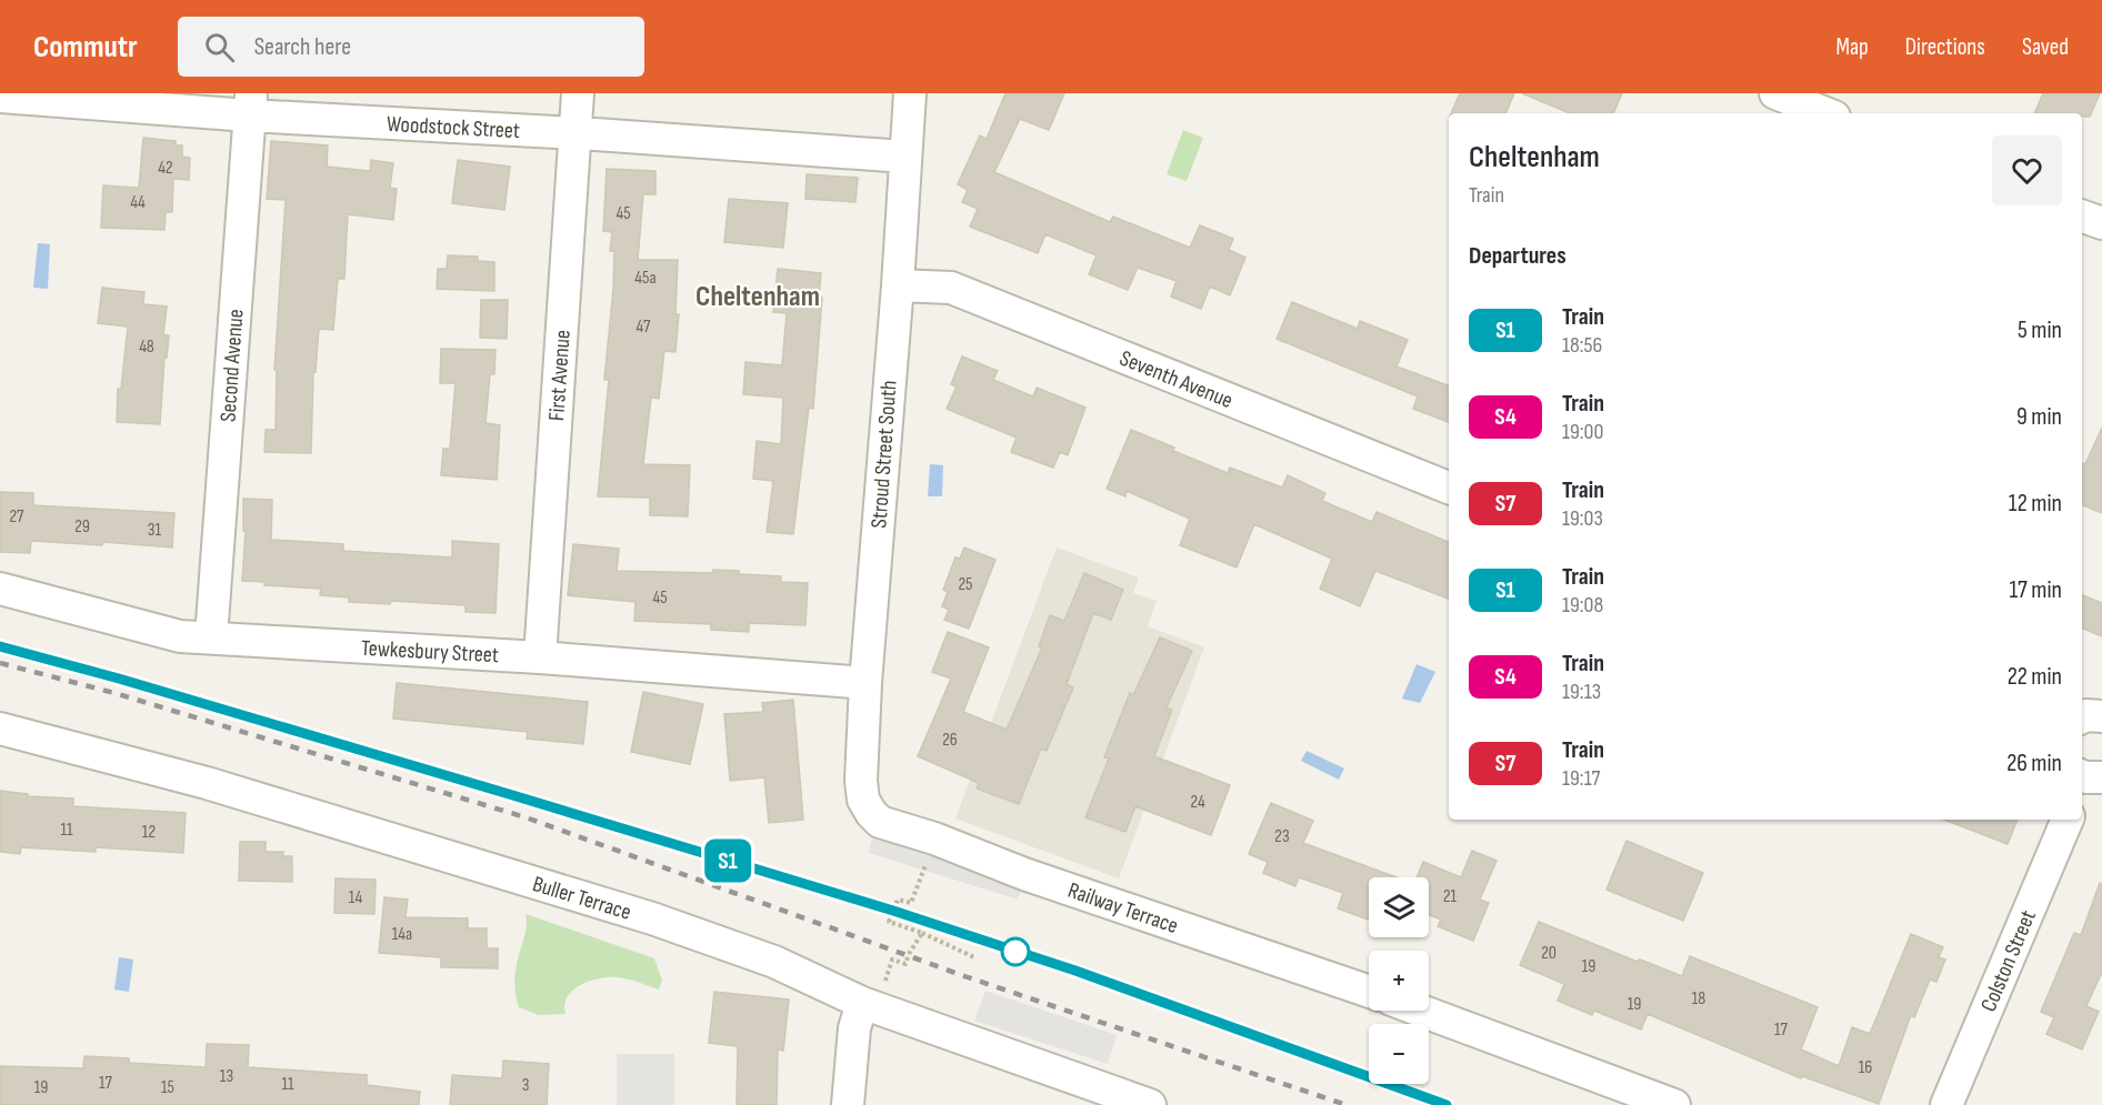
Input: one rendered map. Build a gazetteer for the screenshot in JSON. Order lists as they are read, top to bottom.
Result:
{
  "streets": {
    "street": [
      "Woodstock Street",
      "Second Avenue",
      "First Avenue",
      "Seventh Avenue",
      "Stroud Street South",
      "Tewkesbury Street",
      "Buller Terrace",
      "Railway Terrace",
      "Colston Street"
    ]
  },
  "crossings": [
    ["Woodstock Street", "Second Avenue"],
    ["Woodstock Street", "First Avenue"],
    ["Woodstock Street", "Stroud Street South"],
    ["Second Avenue", "Tewkesbury Street"],
    ["First Avenue", "Tewkesbury Street"],
    ["Seventh Avenue", "Stroud Street South"],
    ["Stroud Street South", "Tewkesbury Street"],
    ["Stroud Street South", "Railway Terrace"]
  ],
  "districts": ["Cheltenham"],
  "house_numbers": [
    "42",
    "44",
    "45",
    "45a",
    "47",
    "48",
    "27",
    "29",
    "31",
    "25",
    "45",
    "26",
    "24",
    "11",
    "12",
    "23",
    "21",
    "14",
    "14a",
    "20",
    "19",
    "18",
    "19",
    "17",
    "16",
    "13",
    "17",
    "11",
    "3",
    "19",
    "15"
  ],
  "page": {
    "header": "Commutr",
    "search": "Search here",
    "nav": ["Map", "Directions", "Saved"],
    "on_map": "S1",
    "heading": [
      ["Cheltenham", "Train"],
      "Departures"
    ],
    "list": [
      {
        "mark": "S1",
        "name": "Train",
        "note": "18:56",
        "value": "5 min"
      },
      {
        "mark": "S4",
        "name": "Train",
        "note": "19:00",
        "value": "9 min"
      },
      {
        "mark": "S7",
        "name": "Train",
        "note": "19:03",
        "value": "12 min"
      },
      {
        "mark": "S1",
        "name": "Train",
        "note": "19:08",
        "value": "17 min"
      },
      {
        "mark": "S4",
        "name": "Train",
        "note": "19:13",
        "value": "22 min"
      },
      {
        "mark": "S7",
        "name": "Train",
        "note": "19:17",
        "value": "26 min"
      }
    ],
    "map_buttons": ["+", "−"]
  }
}
